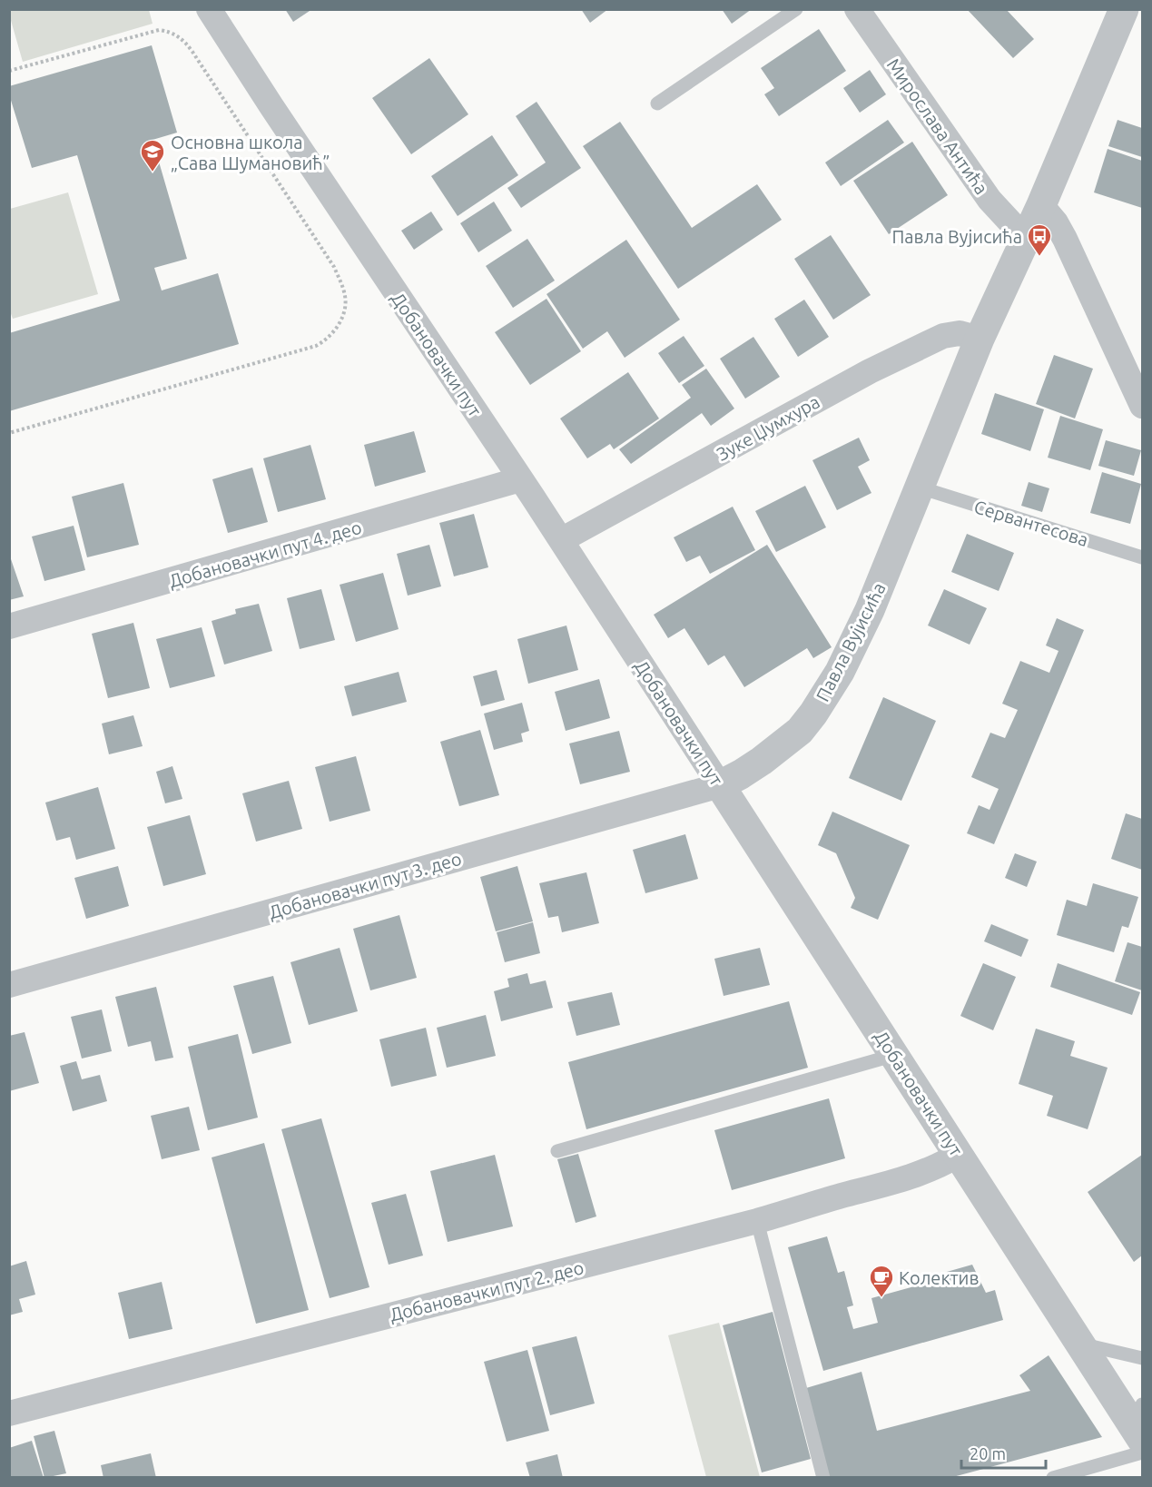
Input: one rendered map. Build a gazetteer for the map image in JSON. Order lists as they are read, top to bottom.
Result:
{
  "streets": {
    "street": [
      "Мирослава Антића",
      "Добановачки пут",
      "Зуке Џумхура",
      "Добановачки пут 4. део",
      "Павла Вујисића",
      "Добановачки пут 3. део",
      "Добановачки пут 2. део"
    ],
    "lane": ["Сервантесова"]
  },
  "crossings": [
    ["Мирослава Антића", "Павла Вујисића"],
    ["Добановачки пут", "Зуке Џумхура"],
    ["Добановачки пут", "Добановачки пут 4. део"],
    ["Добановачки пут", "Павла Вујисића"],
    ["Добановачки пут", "Добановачки пут 3. део"],
    ["Добановачки пут", "Добановачки пут 2. део"],
    ["Зуке Џумхура", "Павла Вујисића"],
    ["Сервантесова", "Павла Вујисића"],
    ["Павла Вујисића", "Добановачки пут 3. део"]
  ],
  "places": {
    "school or university": ["Основна школа „Сава Шумановић”"],
    "bus stop": ["Павла Вујисића"],
    "cafe": ["Колектив"]
  },
  "scale_bar": "20 m"
}
